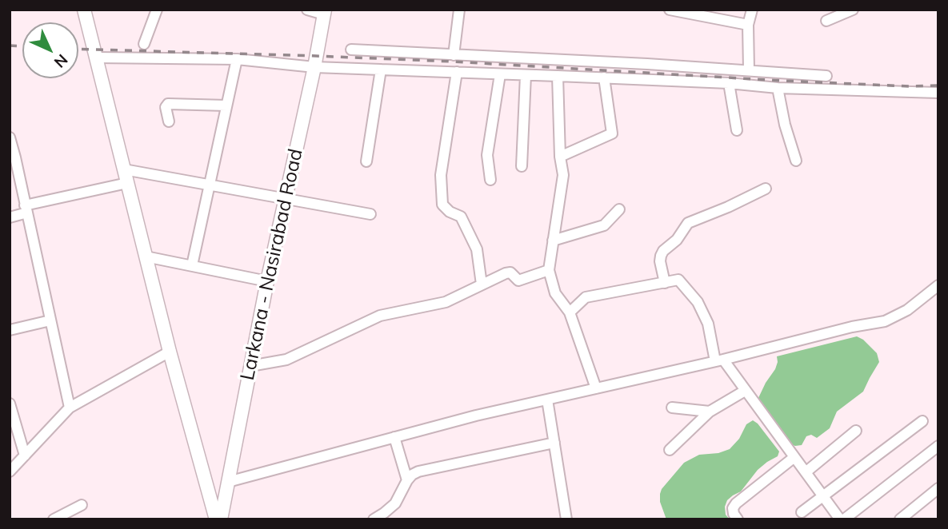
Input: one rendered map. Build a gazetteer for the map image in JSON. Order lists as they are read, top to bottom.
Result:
{
  "streets": {
    "street": ["Larkana - Nasirabad Road"]
  },
  "north": "bottom right"
}
